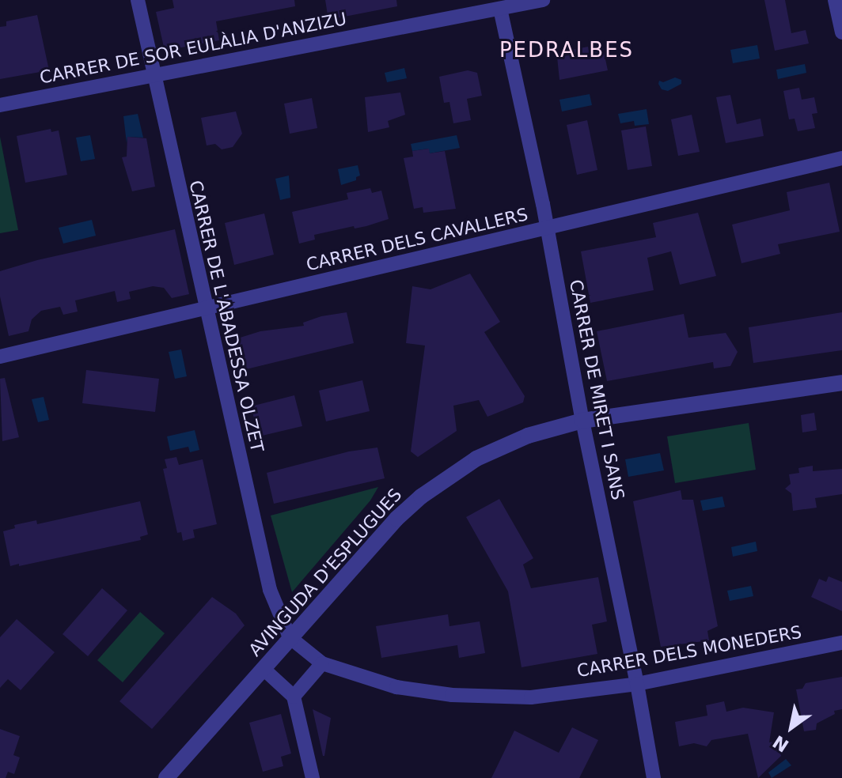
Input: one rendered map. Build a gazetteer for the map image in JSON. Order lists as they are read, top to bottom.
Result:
{
  "streets": {
    "street": [
      "CARRER DE SOR EULÀLIA D'ANZIZU",
      "CARRER DELS CAVALLERS",
      "CARRER DE L'ABADESSA OLZET",
      "CARRER DE MIRET I SANS",
      "AVINGUDA D'ESPLUGUES",
      "CARRER DELS MONEDERS"
    ]
  },
  "crossings": [
    ["CARRER DE SOR EULÀLIA D'ANZIZU", "CARRER DE L'ABADESSA OLZET"],
    ["CARRER DE SOR EULÀLIA D'ANZIZU", "CARRER DE MIRET I SANS"],
    ["CARRER DELS CAVALLERS", "CARRER DE L'ABADESSA OLZET"],
    ["CARRER DELS CAVALLERS", "CARRER DE MIRET I SANS"],
    ["CARRER DE L'ABADESSA OLZET", "AVINGUDA D'ESPLUGUES"],
    ["CARRER DE L'ABADESSA OLZET", "CARRER DELS MONEDERS"],
    ["CARRER DE MIRET I SANS", "AVINGUDA D'ESPLUGUES"],
    ["CARRER DE MIRET I SANS", "CARRER DELS MONEDERS"],
    ["AVINGUDA D'ESPLUGUES", "CARRER DELS MONEDERS"]
  ],
  "districts": ["PEDRALBES"],
  "north": "bottom left"
}
